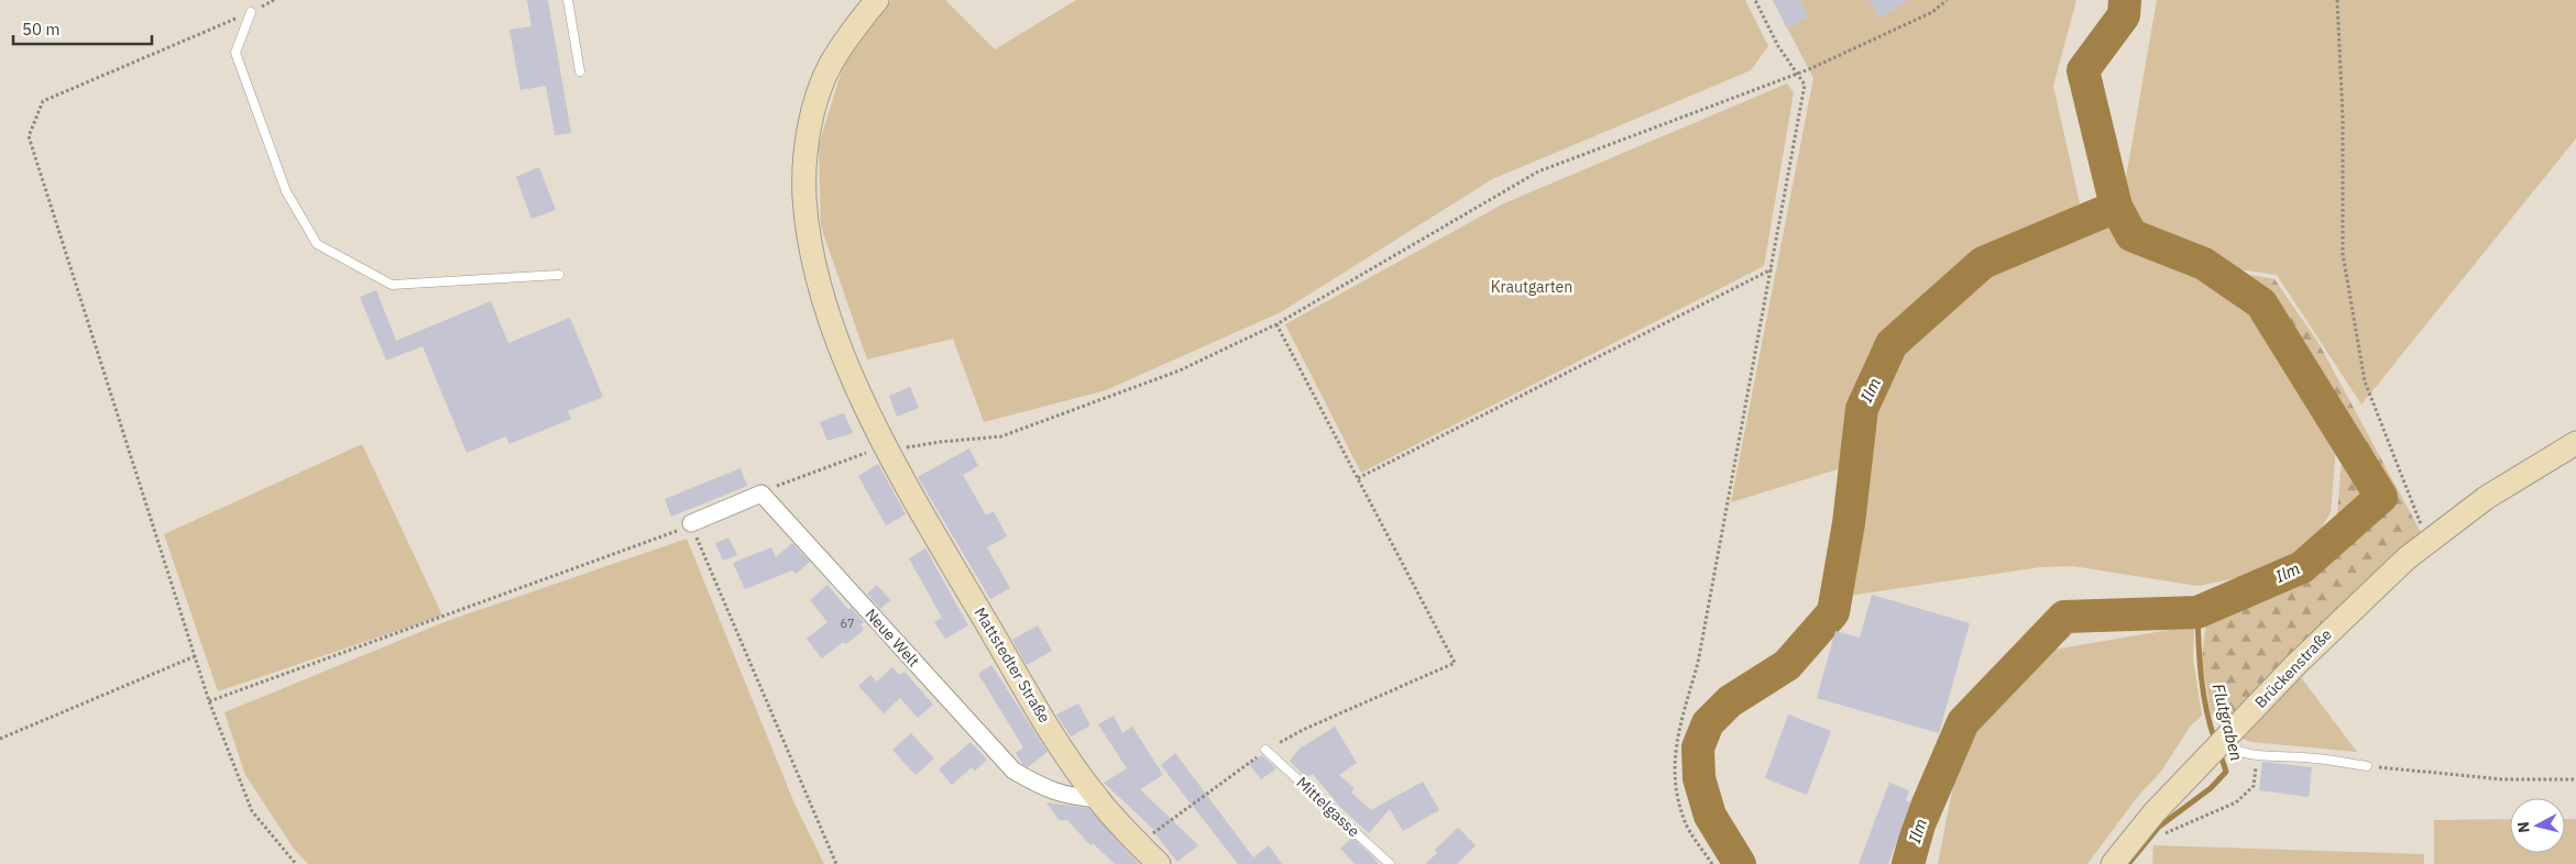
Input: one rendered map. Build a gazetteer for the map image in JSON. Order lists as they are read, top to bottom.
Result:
{
  "streets": {
    "street": ["Neue Welt", "Mattstedter Straße", "Brückenstraße"],
    "lane": ["Mittelgasse"]
  },
  "crossings": [
    ["Neue Welt", "Mattstedter Straße"]
  ],
  "water": ["Ilm", "Flutgraben"],
  "parks": ["Krautgarten"],
  "house_numbers": ["67"],
  "scale_bar": "50 m",
  "north": "left"
}
